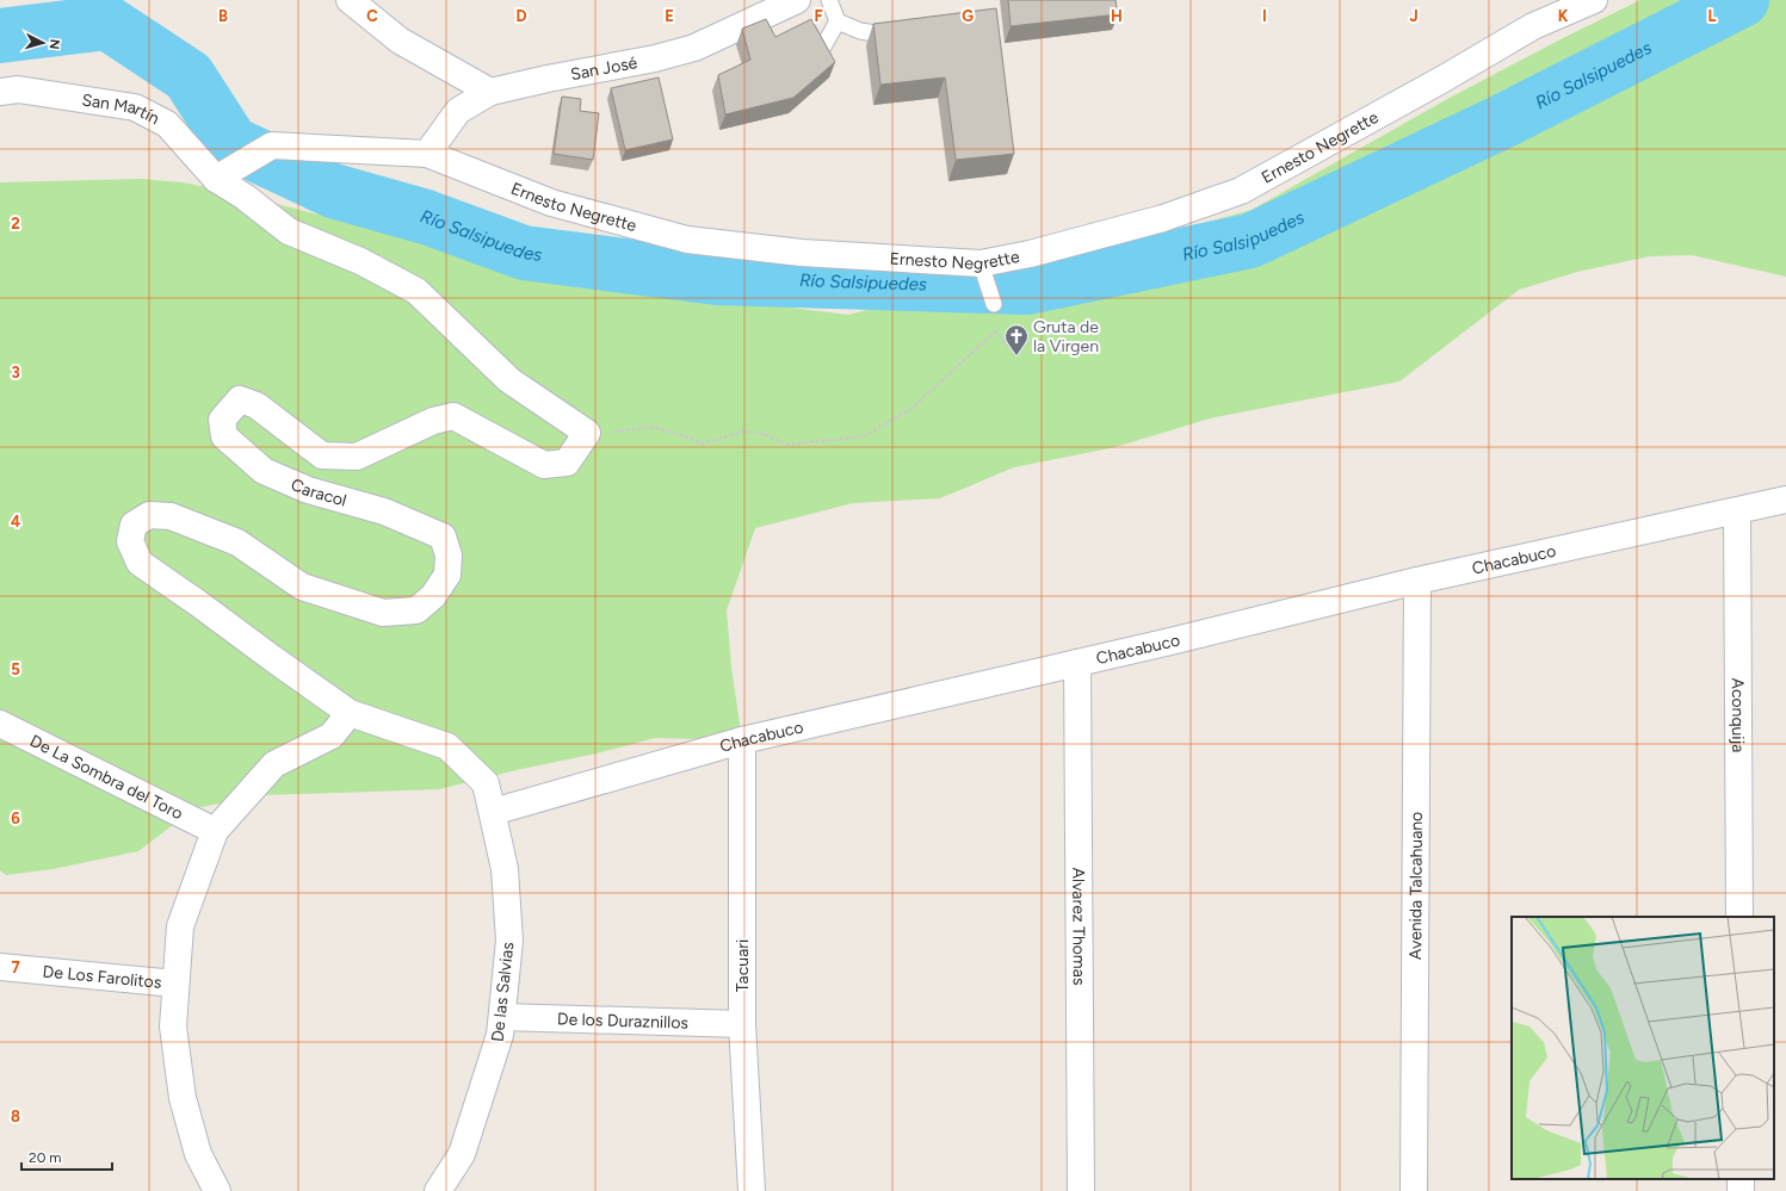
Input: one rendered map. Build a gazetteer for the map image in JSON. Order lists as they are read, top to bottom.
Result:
{
  "streets": {
    "street": [
      "San José",
      "San Martín",
      "Ernesto Negrette",
      "Caracol",
      "Chacabuco",
      "Aconquija",
      "De La Sombra del Toro",
      "Avenida Talcahuano",
      "Alvarez Thomas",
      "Tacuari",
      "De Los Farolitos",
      "De las Salvias",
      "De los Duraznillos"
    ]
  },
  "crossings": [
    ["San José", "Ernesto Negrette"],
    ["San Martín", "Ernesto Negrette"],
    ["Caracol", "Chacabuco"],
    ["Caracol", "De las Salvias"],
    ["Chacabuco", "Aconquija"],
    ["Chacabuco", "Avenida Talcahuano"],
    ["Chacabuco", "Alvarez Thomas"],
    ["Chacabuco", "Tacuari"],
    ["Chacabuco", "De las Salvias"],
    ["Tacuari", "De los Duraznillos"],
    ["De las Salvias", "De los Duraznillos"]
  ],
  "water": ["Río Salsipuedes"],
  "places": {
    "church": ["Gruta de la Virgen"]
  },
  "scale_bar": "20 m",
  "north": "right",
  "grid": {
    "columns": [
      "B",
      "C",
      "D",
      "E",
      "F",
      "G",
      "H",
      "I",
      "J",
      "K",
      "L"
    ],
    "rows": [
      "2",
      "3",
      "4",
      "5",
      "6",
      "7",
      "8"
    ]
  }
}
